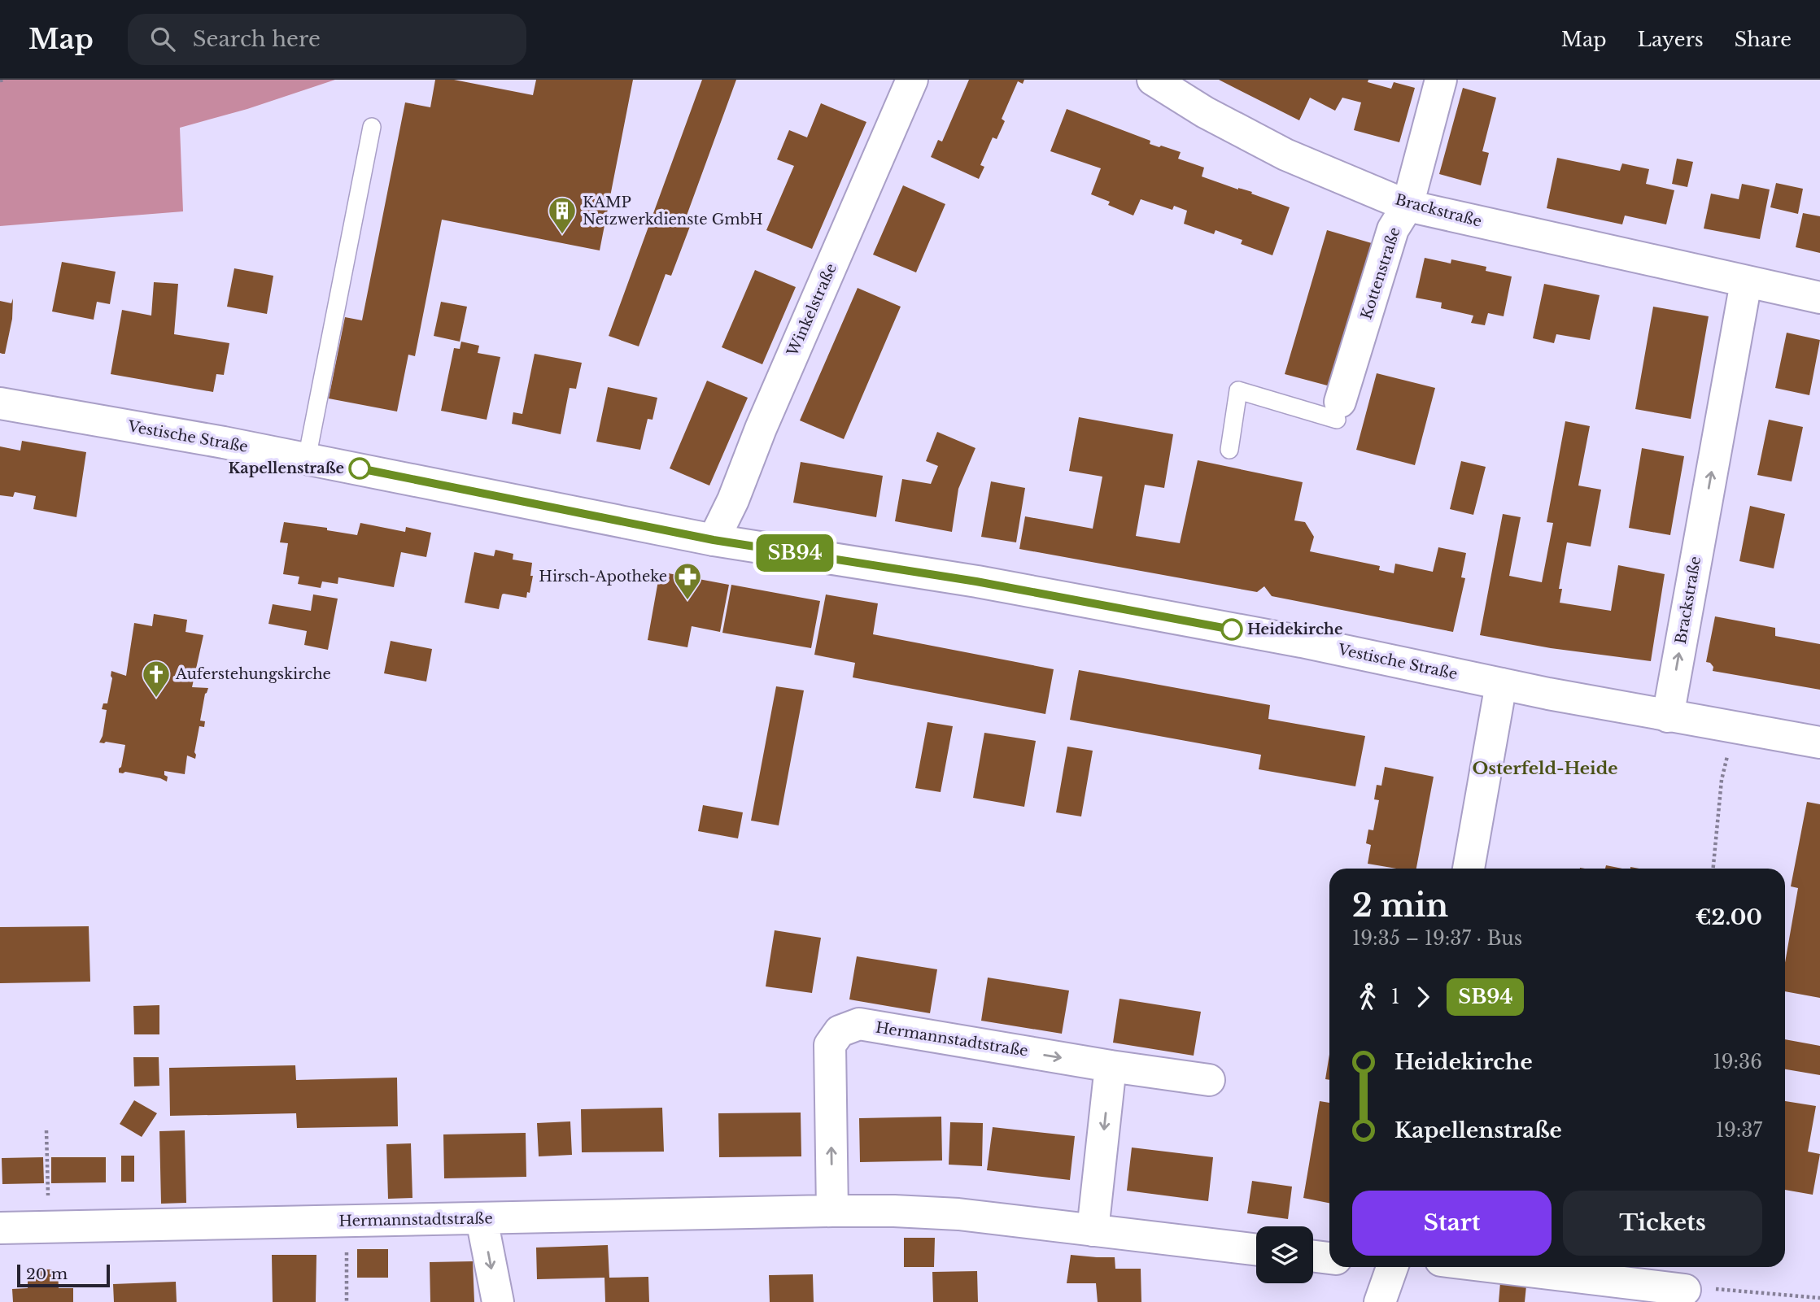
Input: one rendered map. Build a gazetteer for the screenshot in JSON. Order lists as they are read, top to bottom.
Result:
{
  "streets": {
    "street": [
      "Brackstraße",
      "Kottenstraße",
      "Winkelstraße",
      "Vestische Straße",
      "Hermannstadtstraße"
    ]
  },
  "crossings": [
    ["Brackstraße", "Kottenstraße"],
    ["Brackstraße", "Vestische Straße"],
    ["Winkelstraße", "Vestische Straße"]
  ],
  "one_way": ["Brackstraße"],
  "districts": ["Osterfeld-Heide"],
  "places": {
    "building": ["KAMP Netzwerkdienste GmbH"],
    "other": ["Kapellenstraße", "Heidekirche"],
    "pharmacy": ["Hirsch-Apotheke"],
    "church": ["Auferstehungskirche"]
  },
  "lines": ["bus line SB94"],
  "scale_bar": "20 m",
  "page": {
    "header": "Map",
    "search": "Search here",
    "nav": ["Map", "Layers", "Share"],
    "on_map": "SB94",
    "heading": ["2 min", "19:35 – 19:37 · Bus", "€2.00"],
    "legs": ["1", "SB94"],
    "list": [
      {
        "name": "Heidekirche",
        "value": "19:36"
      },
      {
        "name": "Kapellenstraße",
        "value": "19:37"
      }
    ],
    "buttons": ["Start", "Tickets"],
    "scale": "20 m"
  }
}
